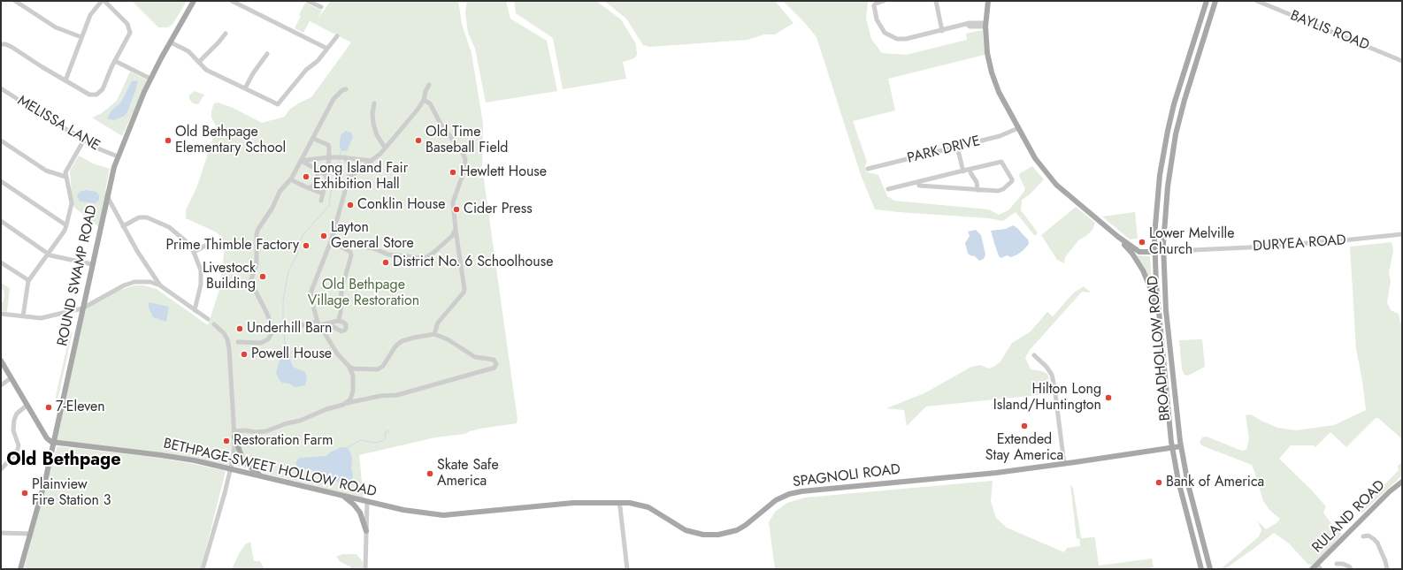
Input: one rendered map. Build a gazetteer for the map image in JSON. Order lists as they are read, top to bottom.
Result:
{
  "streets": {
    "main road": [
      "ROUND SWAMP ROAD",
      "BROADHOLLOW ROAD",
      "BETHPAGE-SWEET HOLLOW ROAD",
      "SPAGNOLI ROAD",
      "RULAND ROAD"
    ],
    "street": [
      "BAYLIS ROAD",
      "MELISSA LANE",
      "PARK DRIVE",
      "DURYEA ROAD"
    ]
  },
  "crossings": [
    ["MELISSA LANE", "ROUND SWAMP ROAD"],
    ["DURYEA ROAD", "BROADHOLLOW ROAD"],
    ["ROUND SWAMP ROAD", "BETHPAGE-SWEET HOLLOW ROAD"],
    ["BROADHOLLOW ROAD", "SPAGNOLI ROAD"],
    ["BETHPAGE-SWEET HOLLOW ROAD", "SPAGNOLI ROAD"]
  ],
  "districts": ["Old Bethpage"],
  "parks": ["Old Bethpage Village Restoration"],
  "places": [
    "Old Bethpage Elementary School",
    "Old Time Baseball Field",
    "Hewlett House",
    "Long Island Fair Exhibition Hall",
    "Conklin House",
    "Cider Press",
    "Layton General Store",
    "Lower Melville Church",
    "Prime Thimble Factory",
    "District No. 6 Schoolhouse",
    "Livestock Building",
    "Underhill Barn",
    "Powell House",
    "Hilton Long Island/Huntington",
    "7-Eleven",
    "Extended Stay America",
    "Restoration Farm",
    "Skate Safe America",
    "Bank of America",
    "Plainview Fire Station 3"
  ]
}
